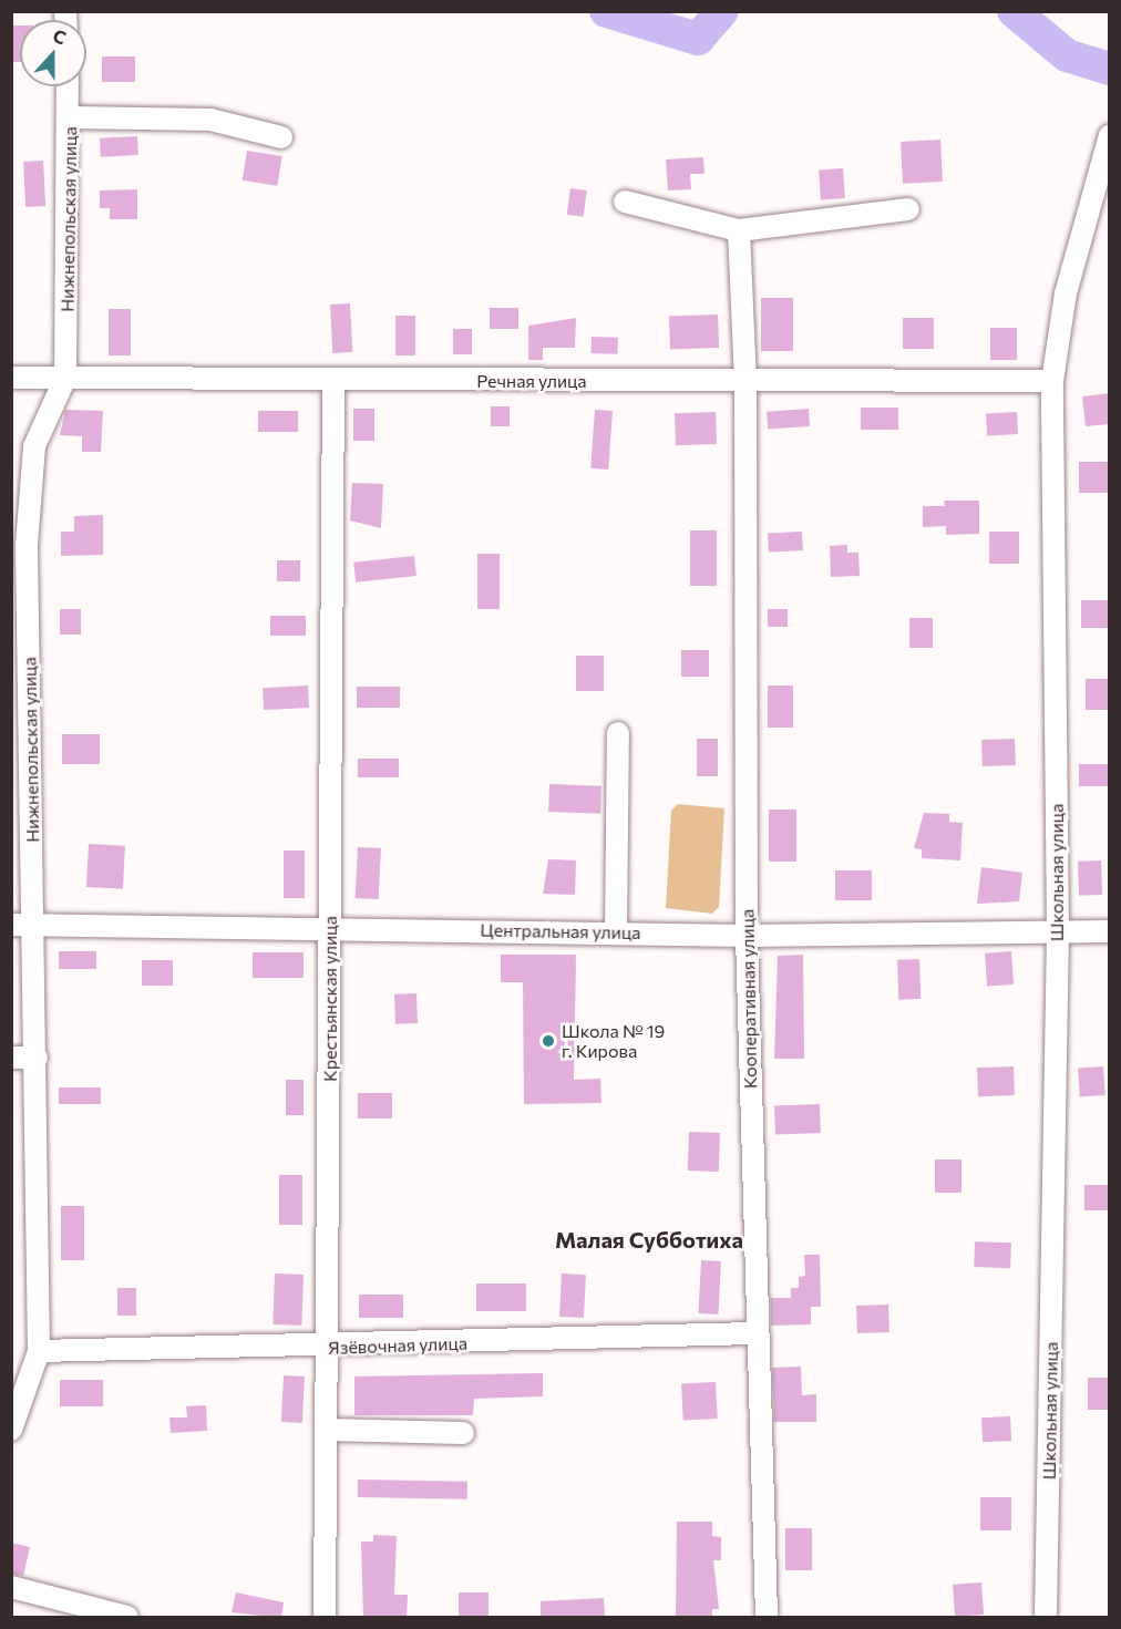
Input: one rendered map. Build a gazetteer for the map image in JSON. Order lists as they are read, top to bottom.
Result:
{
  "streets": {
    "street": [
      "Нижнепольская улица",
      "Речная улица",
      "Школьная улица",
      "Центральная улица",
      "Крестьянская улица",
      "Кооперативная улица",
      "Язёвочная улица"
    ]
  },
  "crossings": [
    ["Нижнепольская улица", "Речная улица"],
    ["Нижнепольская улица", "Центральная улица"],
    ["Нижнепольская улица", "Язёвочная улица"],
    ["Речная улица", "Школьная улица"],
    ["Речная улица", "Крестьянская улица"],
    ["Речная улица", "Кооперативная улица"],
    ["Школьная улица", "Центральная улица"],
    ["Центральная улица", "Крестьянская улица"],
    ["Центральная улица", "Кооперативная улица"],
    ["Крестьянская улица", "Язёвочная улица"],
    ["Кооперативная улица", "Язёвочная улица"]
  ],
  "districts": ["Малая Субботиха"],
  "places": ["Школа № 19 г. Кирова"],
  "north": "top"
}
